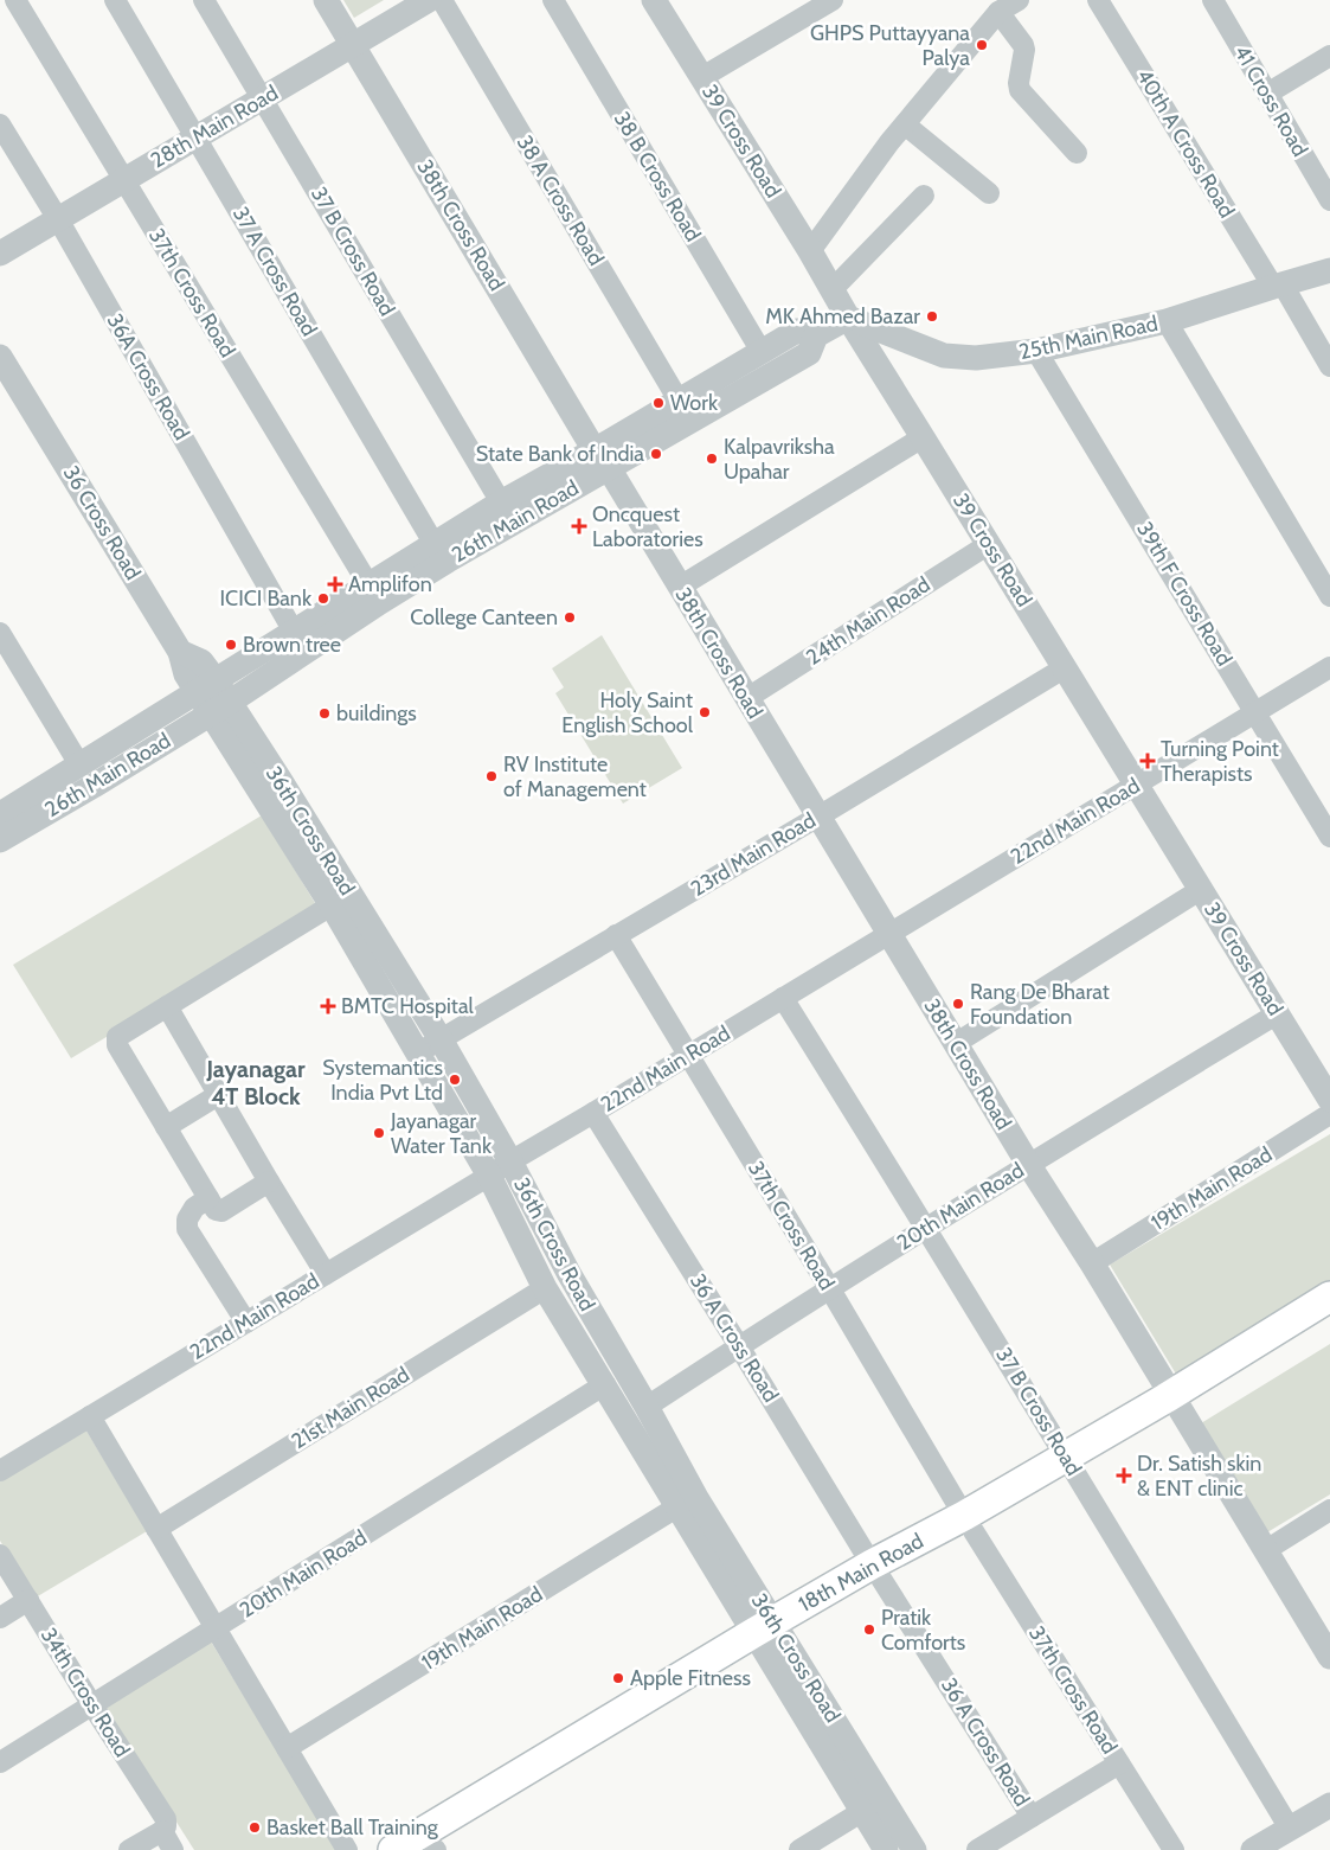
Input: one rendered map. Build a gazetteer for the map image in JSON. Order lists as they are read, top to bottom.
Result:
{
  "streets": {
    "main road": ["18th Main Road"],
    "street": [
      "41 Cross Road",
      "28th Main Road",
      "39 Cross Road",
      "40th A Cross Road",
      "38 B Cross Road",
      "38 A Cross Road",
      "38th Cross Road",
      "37 B Cross Road",
      "37 A Cross Road",
      "37th Cross Road",
      "25th Main Road",
      "36A Cross Road",
      "26th Main Road",
      "36 Cross Road",
      "39th F Cross Road",
      "24th Main Road",
      "22nd Main Road",
      "36th Cross Road",
      "23rd Main Road",
      "19th Main Road",
      "20th Main Road",
      "36 A Cross Road",
      "21st Main Road",
      "34th Cross Road"
    ]
  },
  "crossings": [
    ["28th Main Road", "38th Cross Road"],
    ["28th Main Road", "37 B Cross Road"],
    ["28th Main Road", "37 A Cross Road"],
    ["28th Main Road", "37th Cross Road"],
    ["28th Main Road", "36A Cross Road"],
    ["39 Cross Road", "25th Main Road"],
    ["39 Cross Road", "26th Main Road"],
    ["39 Cross Road", "24th Main Road"],
    ["39 Cross Road", "22nd Main Road"],
    ["39 Cross Road", "23rd Main Road"],
    ["39 Cross Road", "20th Main Road"],
    ["40th A Cross Road", "25th Main Road"],
    ["38 B Cross Road", "26th Main Road"],
    ["38 A Cross Road", "26th Main Road"],
    ["38th Cross Road", "26th Main Road"],
    ["38th Cross Road", "24th Main Road"],
    ["38th Cross Road", "22nd Main Road"],
    ["38th Cross Road", "23rd Main Road"],
    ["38th Cross Road", "19th Main Road"],
    ["38th Cross Road", "20th Main Road"],
    ["38th Cross Road", "18th Main Road"],
    ["37 B Cross Road", "26th Main Road"],
    ["37 B Cross Road", "22nd Main Road"],
    ["37 B Cross Road", "20th Main Road"],
    ["37 B Cross Road", "18th Main Road"],
    ["37 A Cross Road", "26th Main Road"],
    ["37th Cross Road", "26th Main Road"],
    ["37th Cross Road", "22nd Main Road"],
    ["37th Cross Road", "23rd Main Road"],
    ["37th Cross Road", "20th Main Road"],
    ["37th Cross Road", "18th Main Road"],
    ["25th Main Road", "26th Main Road"],
    ["25th Main Road", "39th F Cross Road"],
    ["36A Cross Road", "26th Main Road"],
    ["26th Main Road", "36 Cross Road"],
    ["26th Main Road", "36th Cross Road"],
    ["36 Cross Road", "36th Cross Road"],
    ["39th F Cross Road", "22nd Main Road"],
    ["22nd Main Road", "36th Cross Road"],
    ["22nd Main Road", "36 A Cross Road"],
    ["36th Cross Road", "23rd Main Road"],
    ["36th Cross Road", "19th Main Road"],
    ["36th Cross Road", "20th Main Road"],
    ["36th Cross Road", "21st Main Road"],
    ["36th Cross Road", "18th Main Road"],
    ["20th Main Road", "36 A Cross Road"],
    ["20th Main Road", "34th Cross Road"],
    ["36 A Cross Road", "18th Main Road"]
  ],
  "districts": ["Jayanagar 4T Block"],
  "places": {
    "other": [
      "GHPS Puttayyana Palya",
      "MK Ahmed Bazar",
      "Work",
      "State Bank of India",
      "Kalpavriksha Upahar",
      "ICICI Bank",
      "College Canteen",
      "Brown tree",
      "Holy Saint English School",
      "buildings",
      "RV Institute of Management",
      "Rang De Bharat Foundation",
      "Systemantics India Pvt Ltd",
      "Jayanagar Water Tank",
      "Pratik Comforts",
      "Apple Fitness",
      "Basket Ball Training"
    ],
    "health": [
      "Oncquest Laboratories",
      "Amplifon",
      "Turning Point Therapists",
      "BMTC Hospital",
      "Dr. Satish skin & ENT clinic"
    ]
  }
}
